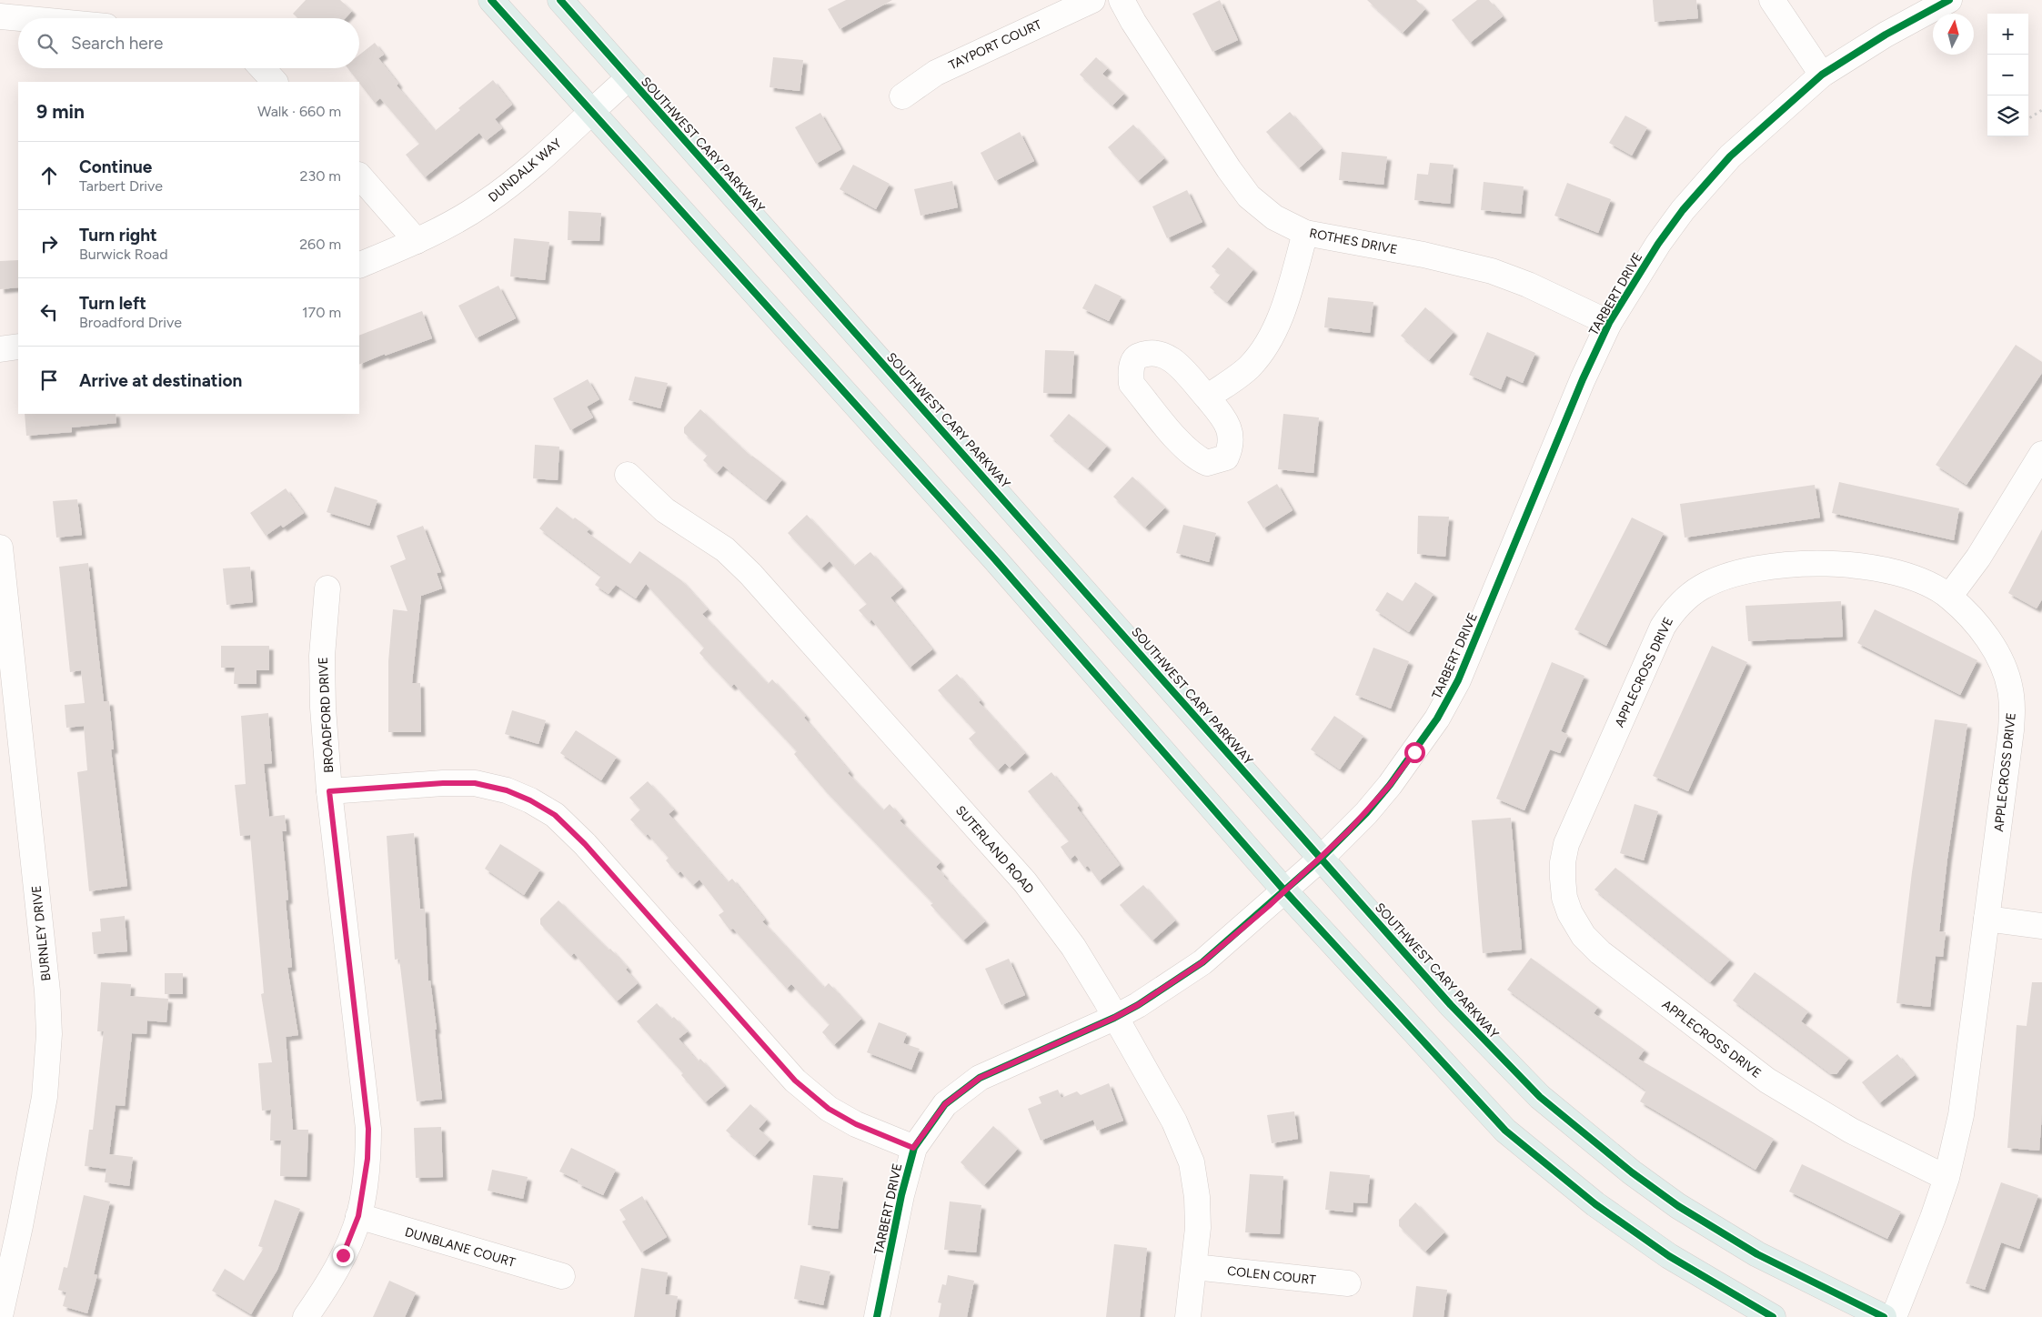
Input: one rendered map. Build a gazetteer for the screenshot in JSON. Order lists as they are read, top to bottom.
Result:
{
  "streets": {
    "main road": ["SOUTHWEST CARY PARKWAY"],
    "street": [
      "TAYPORT COURT",
      "DUNDALK WAY",
      "ROTHES DRIVE",
      "TARBERT DRIVE",
      "APPLECROSS DRIVE",
      "BROADFORD DRIVE",
      "SUTERLAND ROAD",
      "BURNLEY DRIVE",
      "DUNBLANE COURT",
      "COLEN COURT"
    ]
  },
  "crossings": [
    ["SOUTHWEST CARY PARKWAY", "DUNDALK WAY"],
    ["SOUTHWEST CARY PARKWAY", "TARBERT DRIVE"],
    ["ROTHES DRIVE", "TARBERT DRIVE"],
    ["TARBERT DRIVE", "SUTERLAND ROAD"],
    ["BROADFORD DRIVE", "DUNBLANE COURT"],
    ["SUTERLAND ROAD", "COLEN COURT"]
  ],
  "north": "top",
  "page": {
    "map_buttons": ["+", "−"],
    "search": "Search here",
    "heading": ["9 min", "Walk · 660 m"],
    "list": [
      ["Continue", "Tarbert Drive", "230 m"],
      ["Turn right", "Burwick Road", "260 m"],
      ["Turn left", "Broadford Drive", "170 m"],
      "Arrive at destination"
    ]
  }
}
